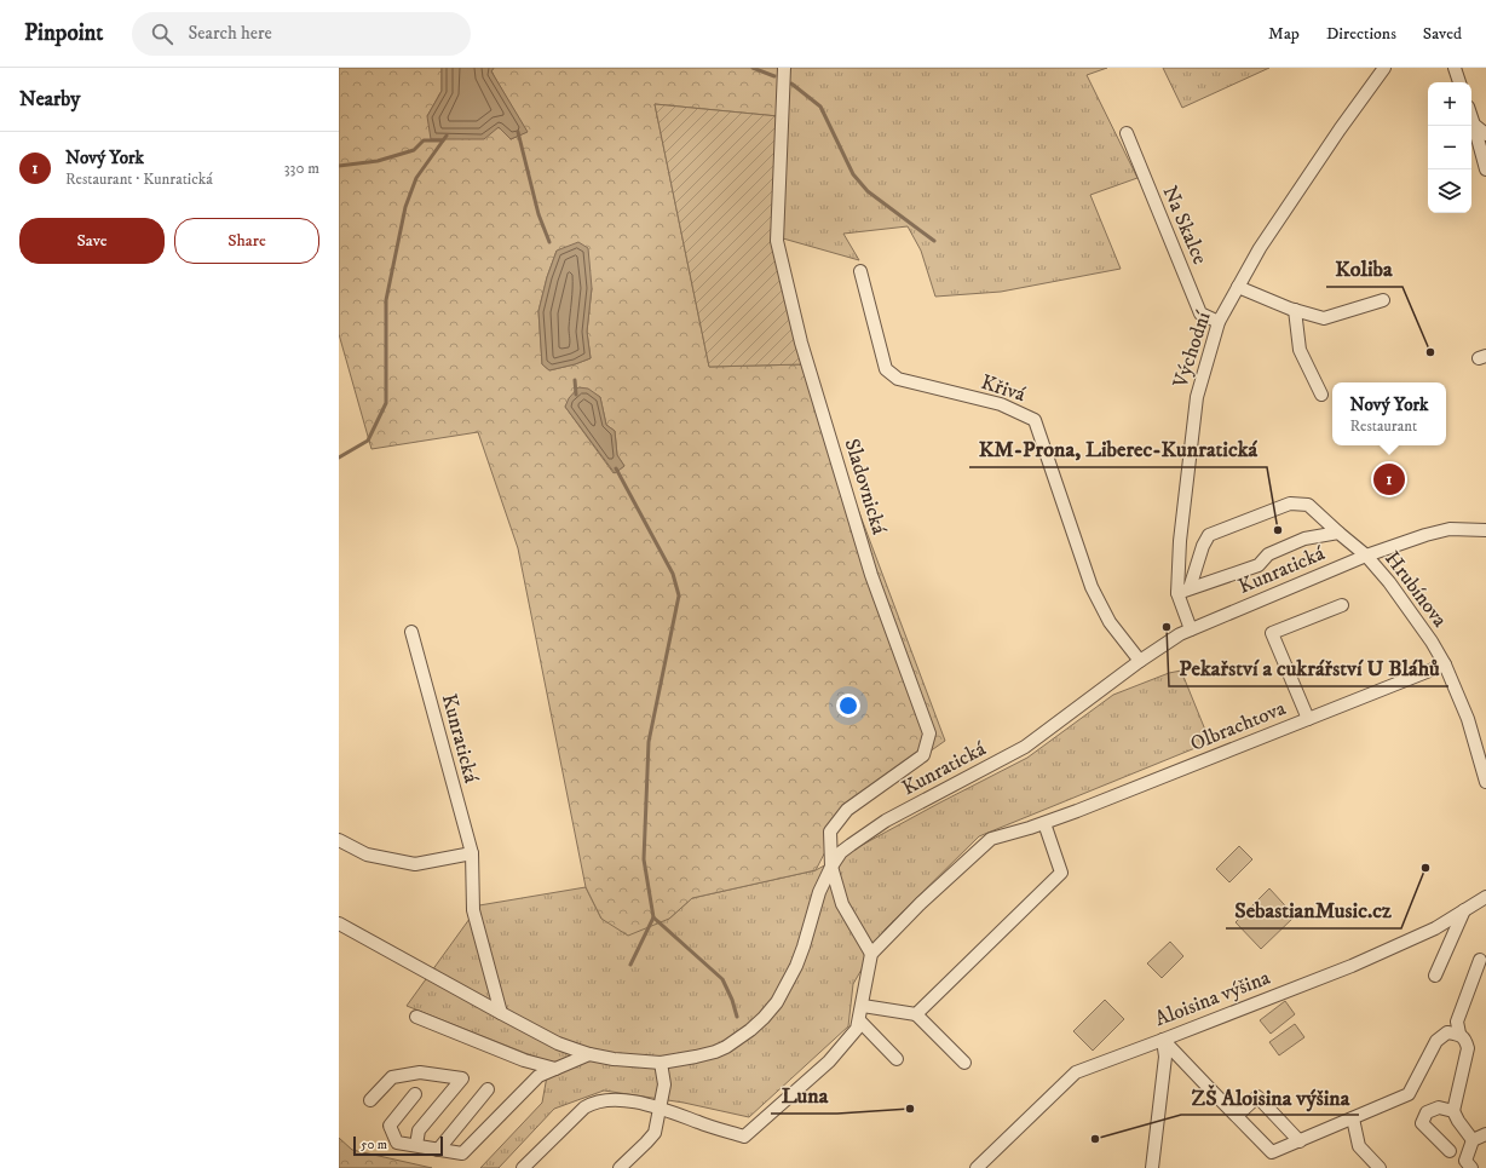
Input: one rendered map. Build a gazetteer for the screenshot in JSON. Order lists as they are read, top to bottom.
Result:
{
  "streets": {
    "street": [
      "Na Skalce",
      "Východní",
      "Křivá",
      "Sladovnická",
      "Kunratická",
      "Hrubínova",
      "Olbrachtova",
      "Aloisina výšina"
    ]
  },
  "crossings": [
    ["Na Skalce", "Východní"],
    ["Východní", "Kunratická"],
    ["Křivá", "Kunratická"],
    ["Sladovnická", "Kunratická"],
    ["Kunratická", "Hrubínova"],
    ["Hrubínova", "Olbrachtova"]
  ],
  "places": [
    "Koliba",
    "KM-Prona, Liberec-Kunratická",
    "Pekařství a cukrářství U Bláhů",
    "SebastianMusic.cz",
    "Luna",
    "ZŠ Aloisina výšina"
  ],
  "scale_bar": "50 m",
  "page": {
    "header": "Pinpoint",
    "search": "Search here",
    "nav": ["Map", "Directions", "Saved"],
    "heading": "Nearby",
    "map_buttons": ["+", "−"],
    "list": [
      {
        "mark": "1",
        "name": "Nový York",
        "note": "Restaurant · Kunratická",
        "value": "330 m"
      }
    ],
    "buttons": ["Save", "Share"],
    "popup": ["Nový York", "Restaurant"],
    "pins": "1",
    "scale": "50 m"
  }
}
